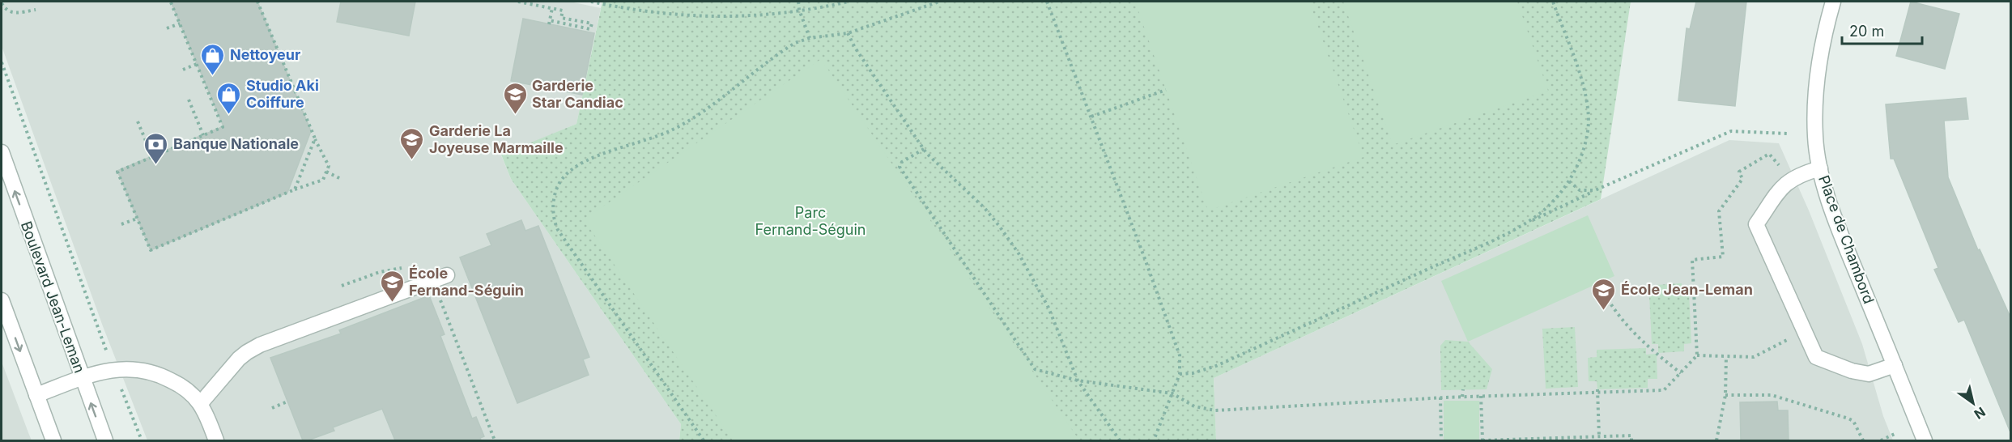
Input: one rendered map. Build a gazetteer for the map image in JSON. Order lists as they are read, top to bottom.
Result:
{
  "streets": {
    "street": ["Place de Chambord", "Boulevard Jean-Leman"]
  },
  "parks": ["Parc Fernand-Séguin"],
  "places": {
    "shop": ["Nettoyeur", "Studio Aki Coiffure"],
    "school or university": [
      "Garderie Star Candiac",
      "Garderie La Joyeuse Marmaille",
      "École Fernand-Séguin",
      "École Jean-Leman"
    ],
    "bank": ["Banque Nationale"]
  },
  "scale_bar": "20 m",
  "north": "bottom right"
}
